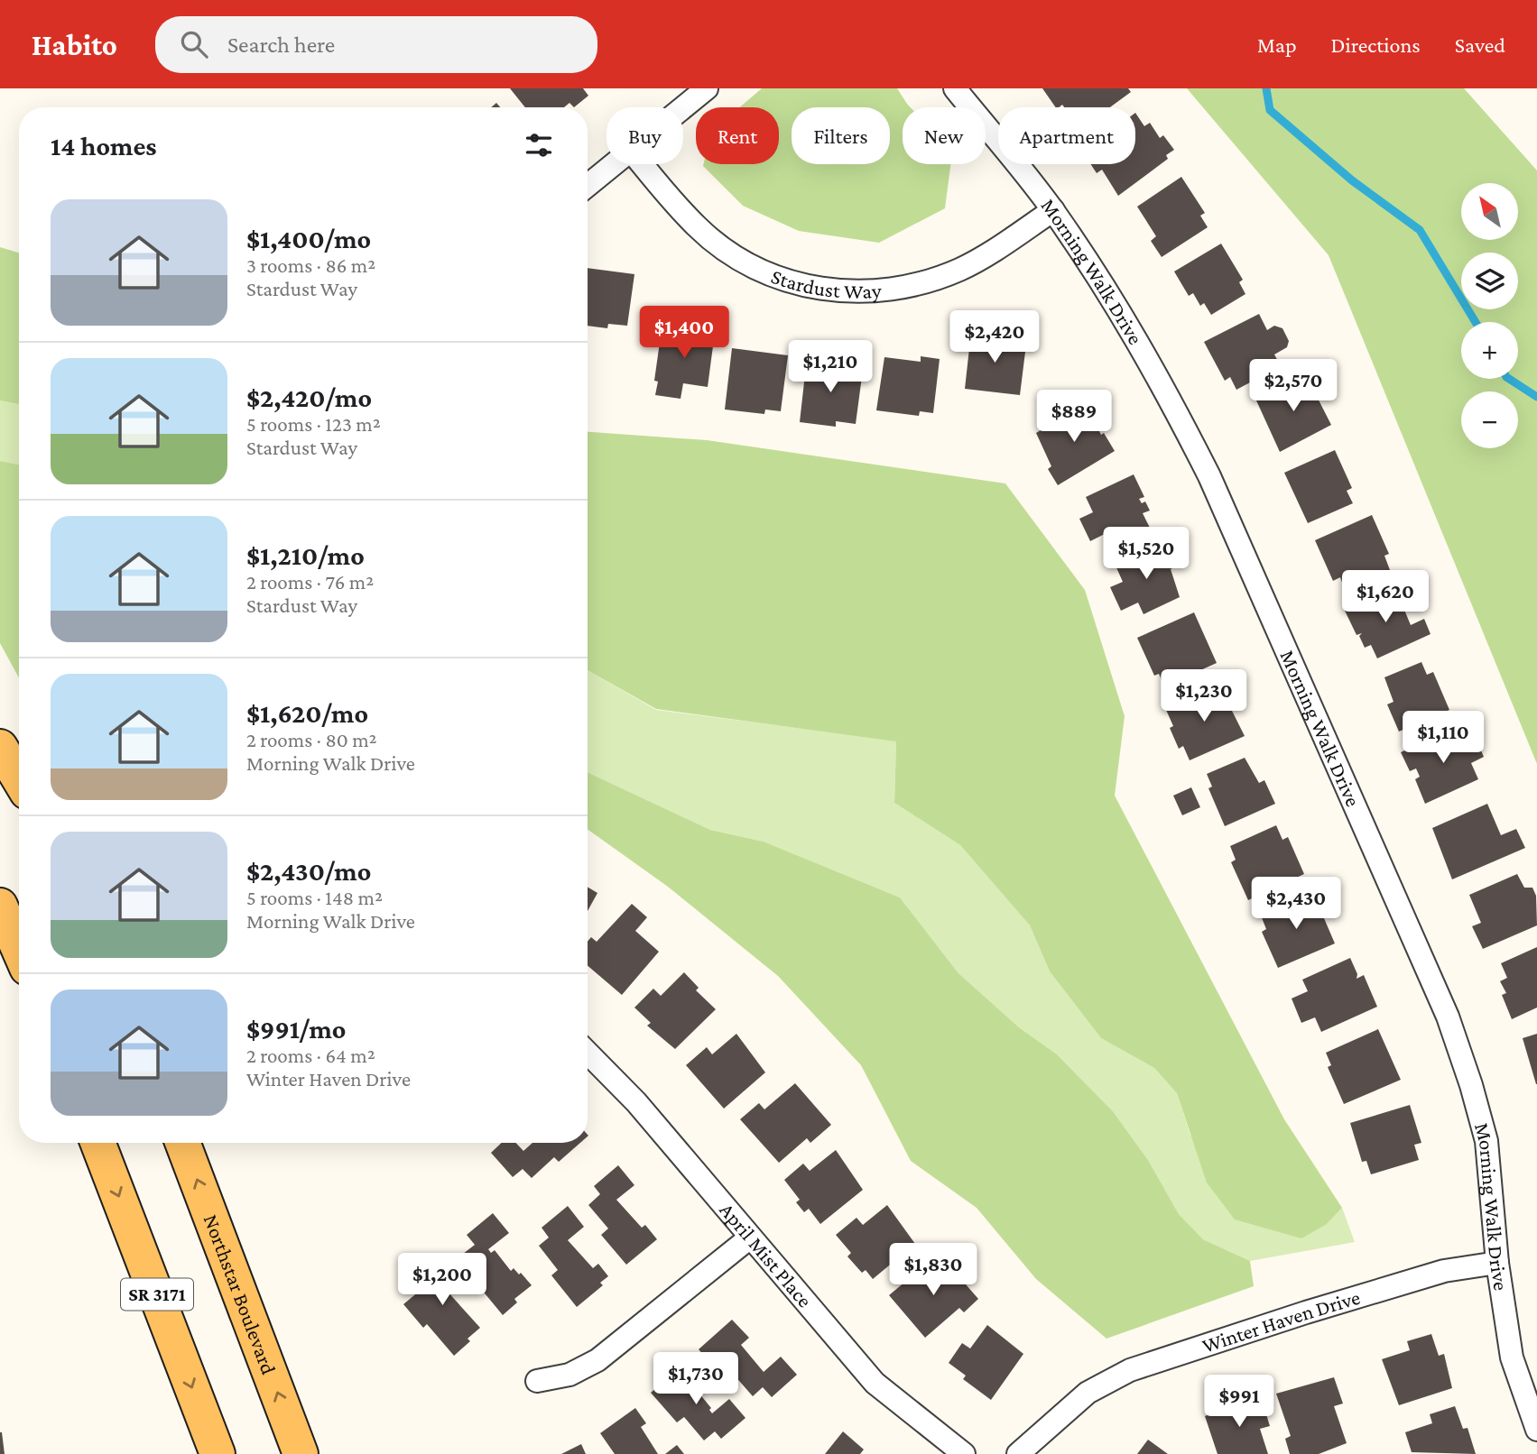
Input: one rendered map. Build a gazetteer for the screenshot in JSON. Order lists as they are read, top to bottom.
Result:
{
  "streets": {
    "main road": ["SR 3171", "Northstar Boulevard"],
    "street": [
      "Morning Walk Drive",
      "Stardust Way",
      "April Mist Place",
      "Winter Haven Drive"
    ]
  },
  "crossings": [
    ["Morning Walk Drive", "Stardust Way"],
    ["Morning Walk Drive", "Winter Haven Drive"]
  ],
  "north": "top left",
  "page": {
    "header": "Habito",
    "search": "Search here",
    "nav": ["Map", "Directions", "Saved"],
    "chip": [
      "Buy",
      "Rent",
      "Filters",
      "New",
      "Apartment"
    ],
    "heading": "14 homes",
    "map_buttons": ["+", "−"],
    "list": [
      {
        "name": "$1,400/mo",
        "note": "3 rooms · 86 m² · Stardust Way"
      },
      {
        "name": "$2,420/mo",
        "note": "5 rooms · 123 m² · Stardust Way"
      },
      {
        "name": "$1,210/mo",
        "note": "2 rooms · 76 m² · Stardust Way"
      },
      {
        "name": "$1,620/mo",
        "note": "2 rooms · 80 m² · Morning Walk Drive"
      },
      {
        "name": "$2,430/mo",
        "note": "5 rooms · 148 m² · Morning Walk Drive"
      },
      {
        "name": "$991/mo",
        "note": "2 rooms · 64 m² · Winter Haven Drive"
      }
    ],
    "price": [
      "$1,400",
      "$2,420",
      "$1,210",
      "$2,570",
      "$889",
      "$1,520",
      "$1,620",
      "$1,230",
      "$1,110",
      "$2,430",
      "$1,830",
      "$1,200",
      "$1,730",
      "$991"
    ]
  }
}
